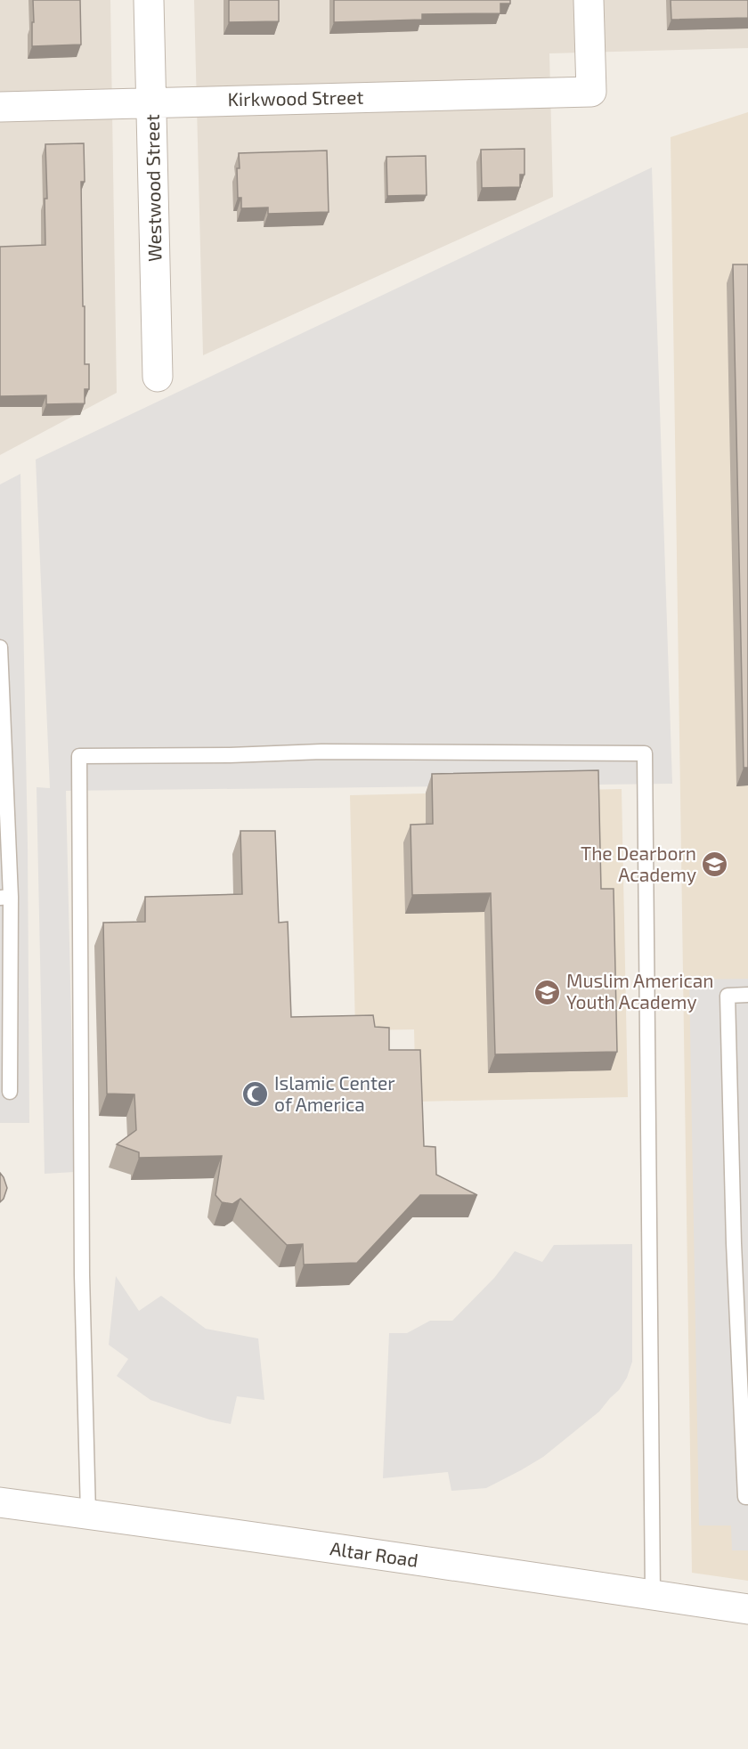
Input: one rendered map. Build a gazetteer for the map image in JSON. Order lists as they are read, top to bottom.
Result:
{
  "streets": {
    "street": ["Kirkwood Street", "Westwood Street", "Altar Road"]
  },
  "crossings": [
    ["Kirkwood Street", "Westwood Street"]
  ],
  "places": {
    "school or university": ["The Dearborn Academy", "Muslim American Youth Academy"],
    "mosque": ["Islamic Center of America"]
  }
}
